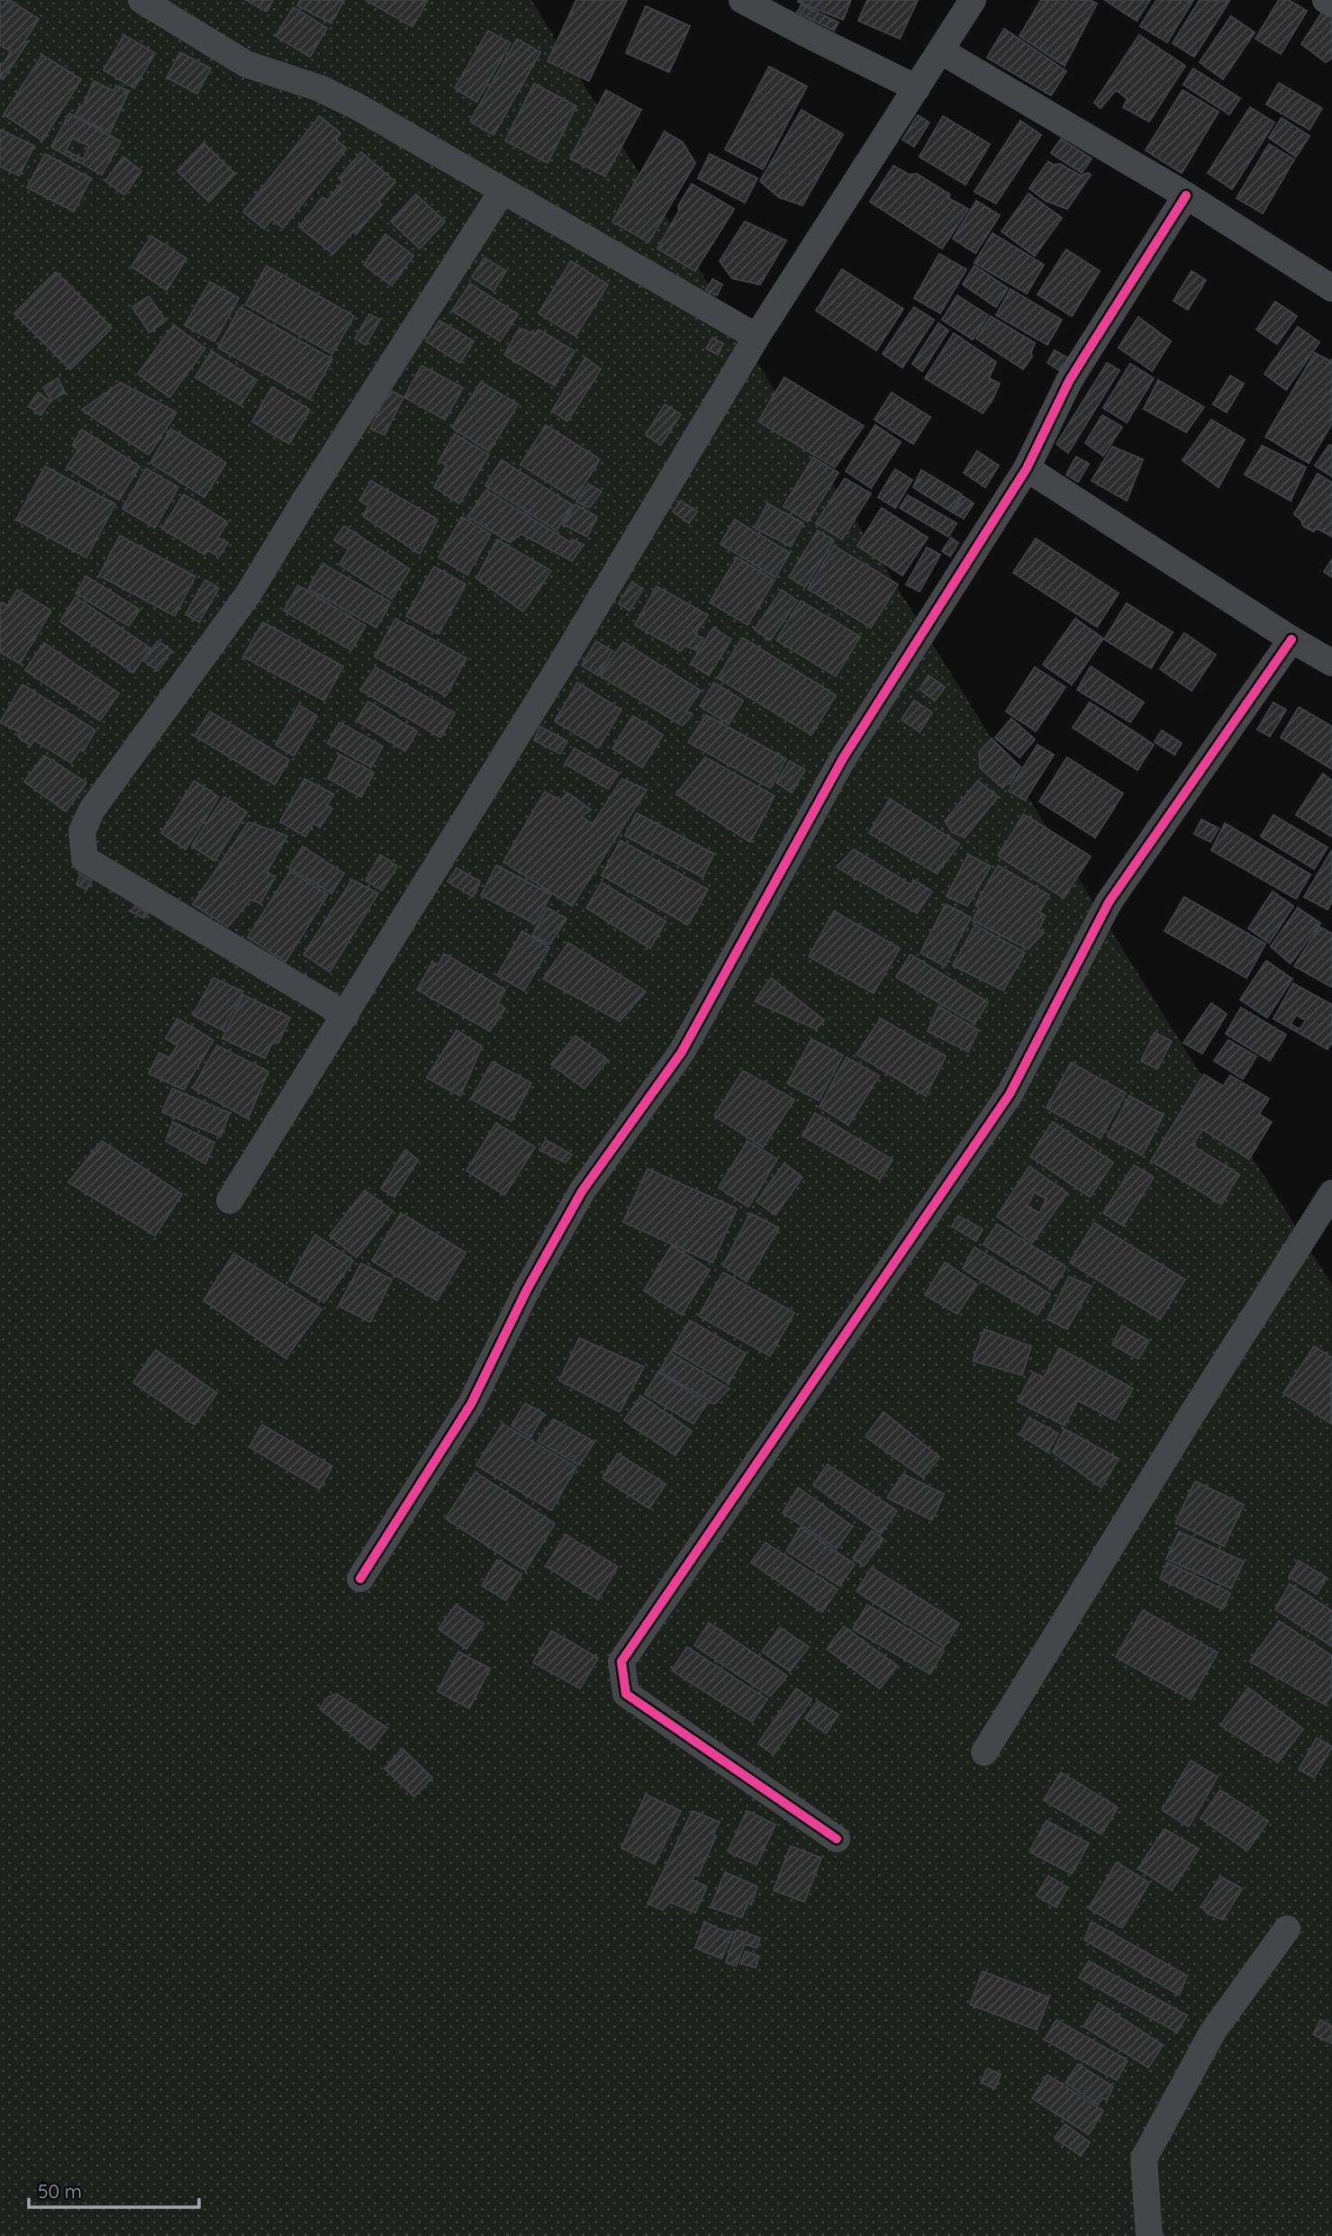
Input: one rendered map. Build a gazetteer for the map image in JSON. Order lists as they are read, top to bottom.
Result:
{
  "scale_bar": "50 m"
}
